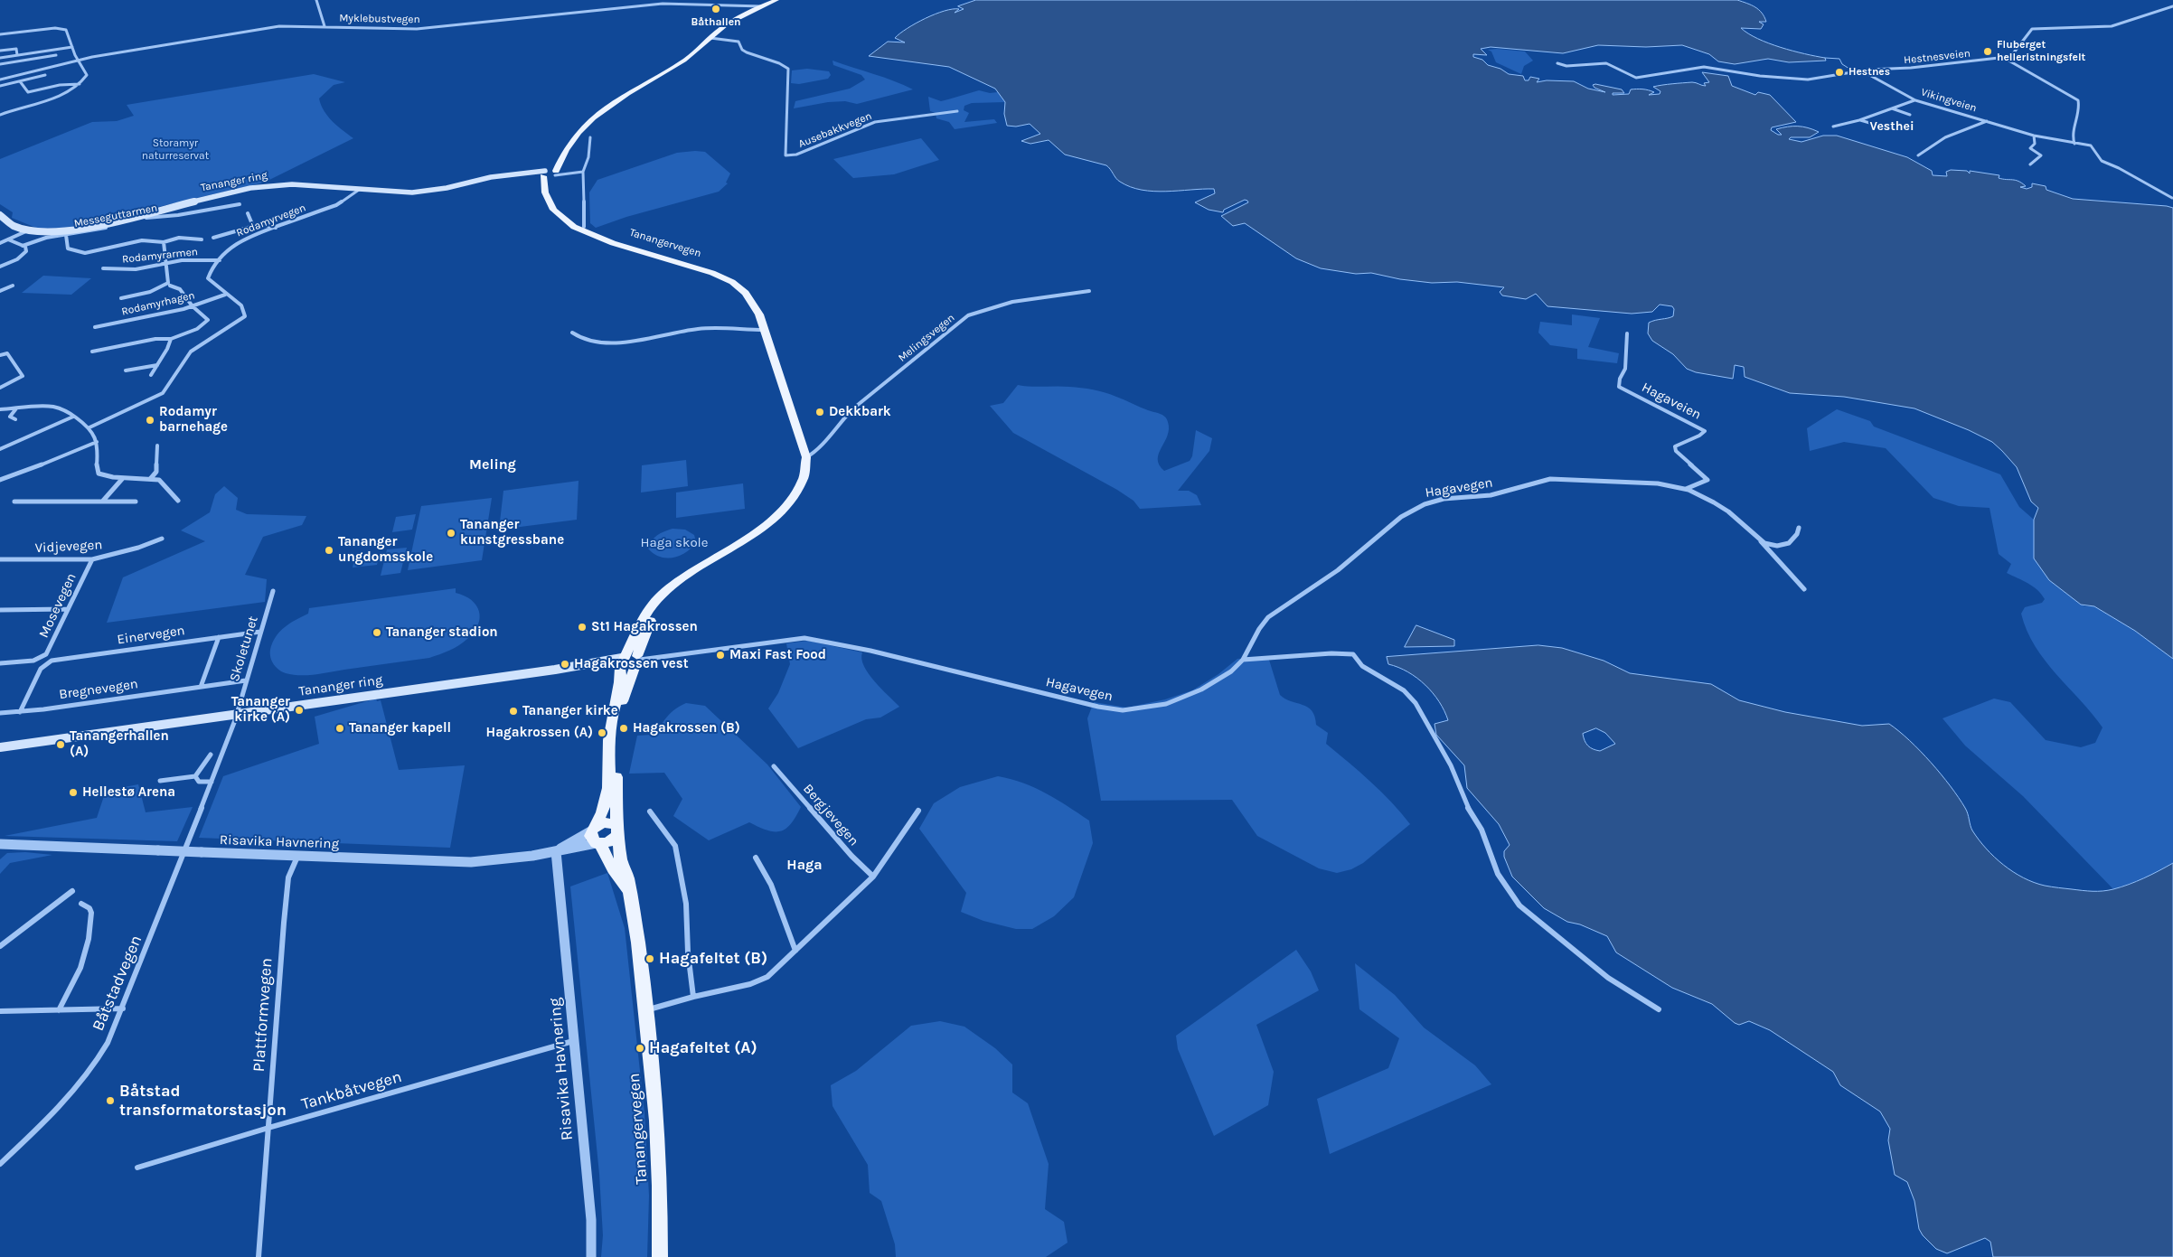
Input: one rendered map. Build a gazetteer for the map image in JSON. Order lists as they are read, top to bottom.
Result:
{
  "streets": {
    "main road": ["Tananger ring", "Tanangervegen"],
    "street": [
      "Myklebustvegen",
      "Hestnesveien",
      "Vikingveien",
      "Ausebakkvegen",
      "Messeguttarmen",
      "Rodamyrvegen",
      "Rodamyrarmen",
      "Rodamyrhagen",
      "Melingsvegen",
      "Hagaveien",
      "Hagavegen",
      "Vidjevegen",
      "Mosevegen",
      "Einervegen",
      "Skoletunet",
      "Bregnevegen",
      "Bergjevegen",
      "Risavika Havnering",
      "Båtstadvegen",
      "Plattformvegen",
      "Tankbåtvegen"
    ]
  },
  "crossings": [
    ["Hestnesveien", "Vikingveien"],
    ["Tananger ring", "Rodamyrvegen"],
    ["Tananger ring", "Tanangervegen"],
    ["Tananger ring", "Skoletunet"],
    ["Tananger ring", "Båtstadvegen"],
    ["Rodamyrvegen", "Rodamyrarmen"],
    ["Rodamyrvegen", "Rodamyrhagen"],
    ["Tanangervegen", "Melingsvegen"],
    ["Tanangervegen", "Hagavegen"],
    ["Tanangervegen", "Risavika Havnering"],
    ["Hagaveien", "Hagavegen"],
    ["Vidjevegen", "Mosevegen"],
    ["Einervegen", "Skoletunet"],
    ["Einervegen", "Bregnevegen"],
    ["Skoletunet", "Bregnevegen"],
    ["Skoletunet", "Båtstadvegen"],
    ["Risavika Havnering", "Plattformvegen"],
    ["Risavika Havnering", "Tankbåtvegen"],
    ["Plattformvegen", "Tankbåtvegen"]
  ],
  "districts": ["Vesthei", "Meling", "Haga"],
  "parks": ["Storamyr naturreservat", "Haga skole"],
  "places": [
    "Båthallen",
    "Fluberget helleristningsfelt",
    "Hestnes",
    "Dekkbark",
    "Rodamyr barnehage",
    "Tananger kunstgressbane",
    "Tananger ungdomsskole",
    "St1 Hagakrossen",
    "Tananger stadion",
    "Maxi Fast Food",
    "Hagakrossen vest",
    "Tananger kirke (A)",
    "Tananger kirke",
    "Tananger kapell",
    "Hagakrossen (B)",
    "Hagakrossen (A)",
    "Tanangerhallen (A)",
    "Hellestø Arena",
    "Hagafeltet (B)",
    "Hagafeltet (A)",
    "Båtstad transformatorstasjon"
  ]
}
